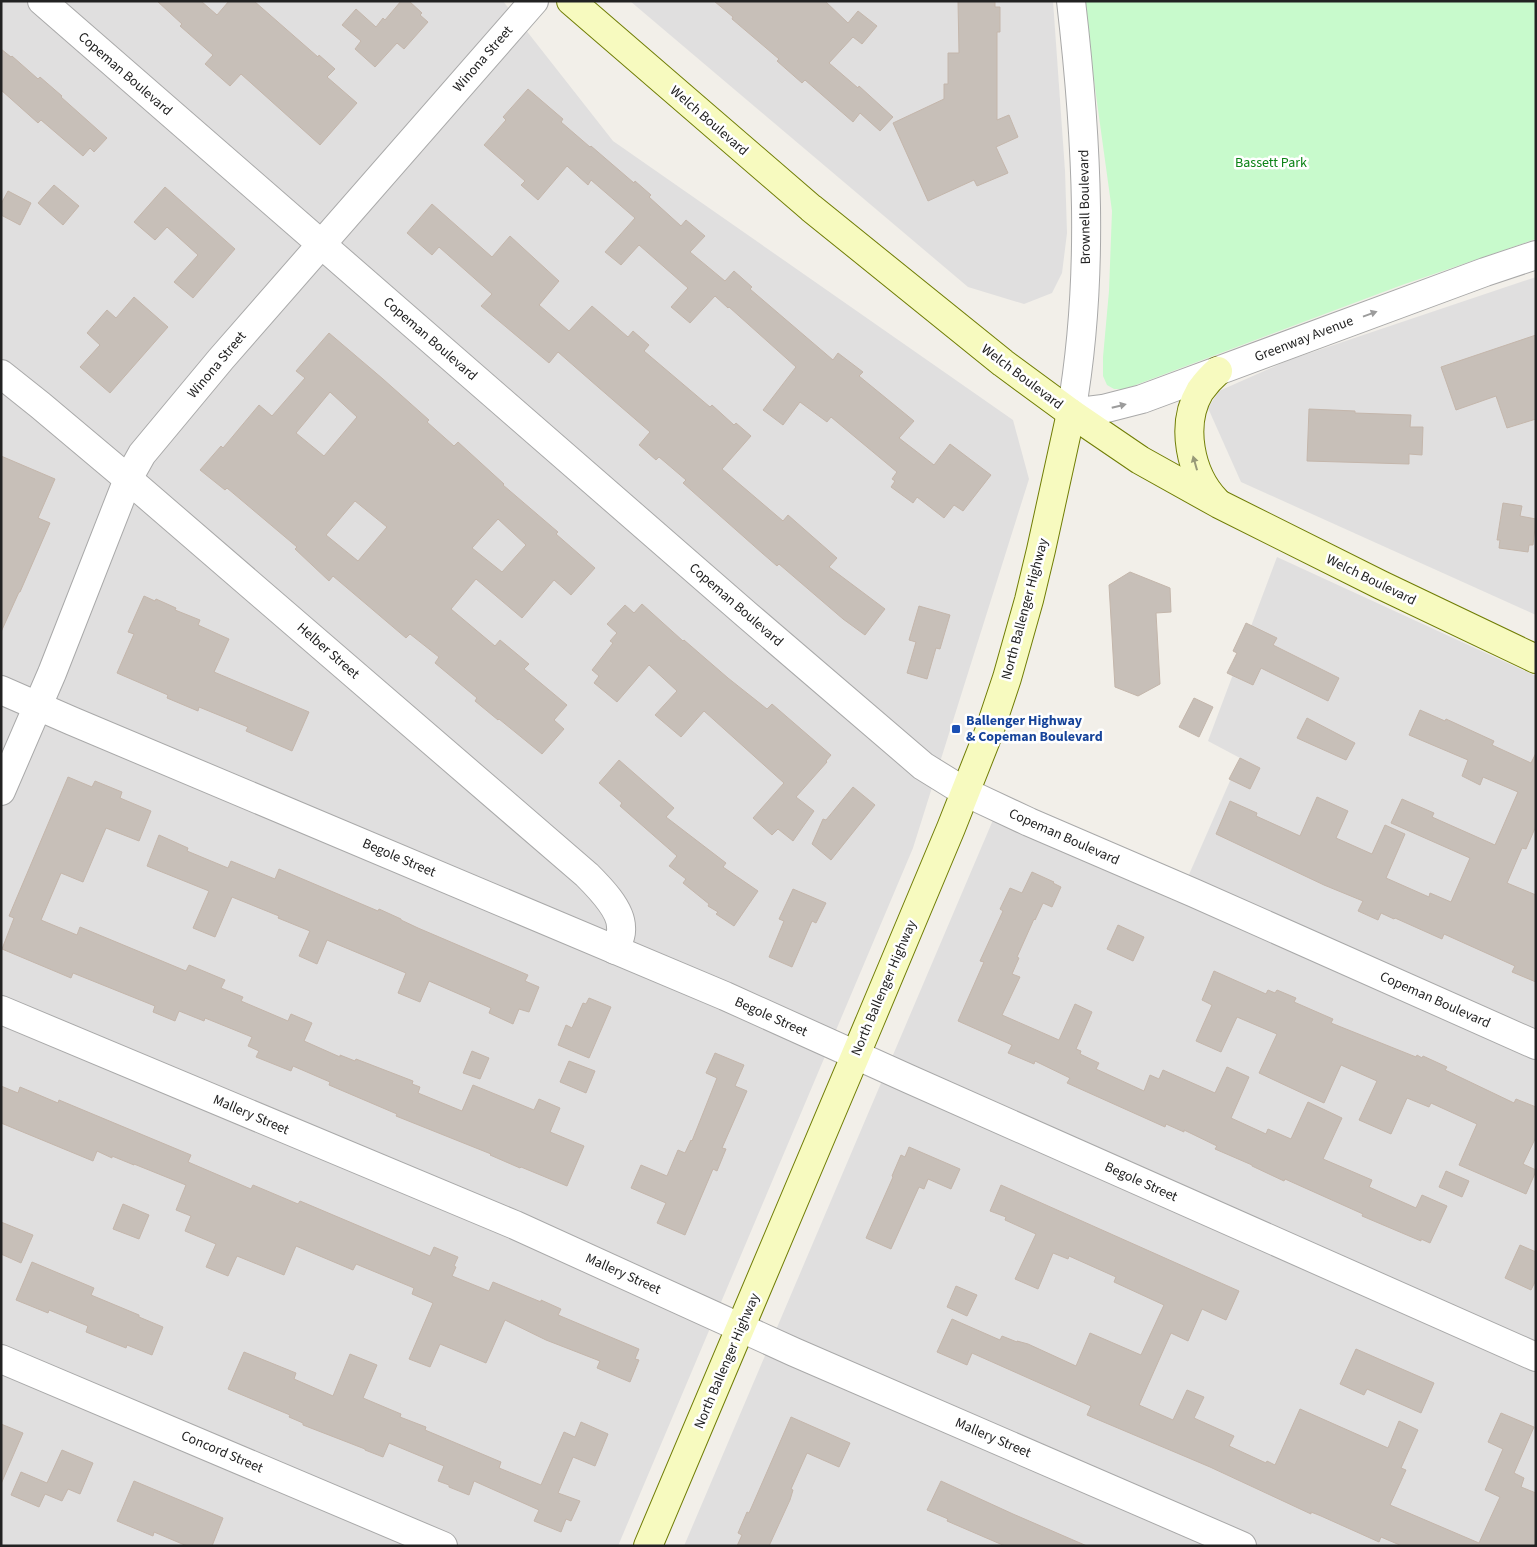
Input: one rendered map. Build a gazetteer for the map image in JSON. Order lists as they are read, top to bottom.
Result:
{
  "streets": {
    "main road": ["Welch Boulevard", "North Ballenger Highway"],
    "street": [
      "Winona Street",
      "Copeman Boulevard",
      "Brownell Boulevard",
      "Greenway Avenue",
      "Helber Street",
      "Begole Street",
      "Mallery Street",
      "Concord Street"
    ]
  },
  "crossings": [
    ["Winona Street", "Copeman Boulevard"],
    ["Winona Street", "Helber Street"],
    ["Winona Street", "Begole Street"],
    ["Copeman Boulevard", "North Ballenger Highway"],
    ["Welch Boulevard", "Brownell Boulevard"],
    ["Welch Boulevard", "Greenway Avenue"],
    ["Welch Boulevard", "North Ballenger Highway"],
    ["Brownell Boulevard", "Greenway Avenue"],
    ["Brownell Boulevard", "North Ballenger Highway"],
    ["Greenway Avenue", "North Ballenger Highway"],
    ["North Ballenger Highway", "Begole Street"],
    ["North Ballenger Highway", "Mallery Street"],
    ["Helber Street", "Begole Street"]
  ],
  "one_way": ["Greenway Avenue"],
  "parks": ["Bassett Park"],
  "places": {
    "transit": ["Ballenger Highway & Copeman Boulevard"]
  }
}
